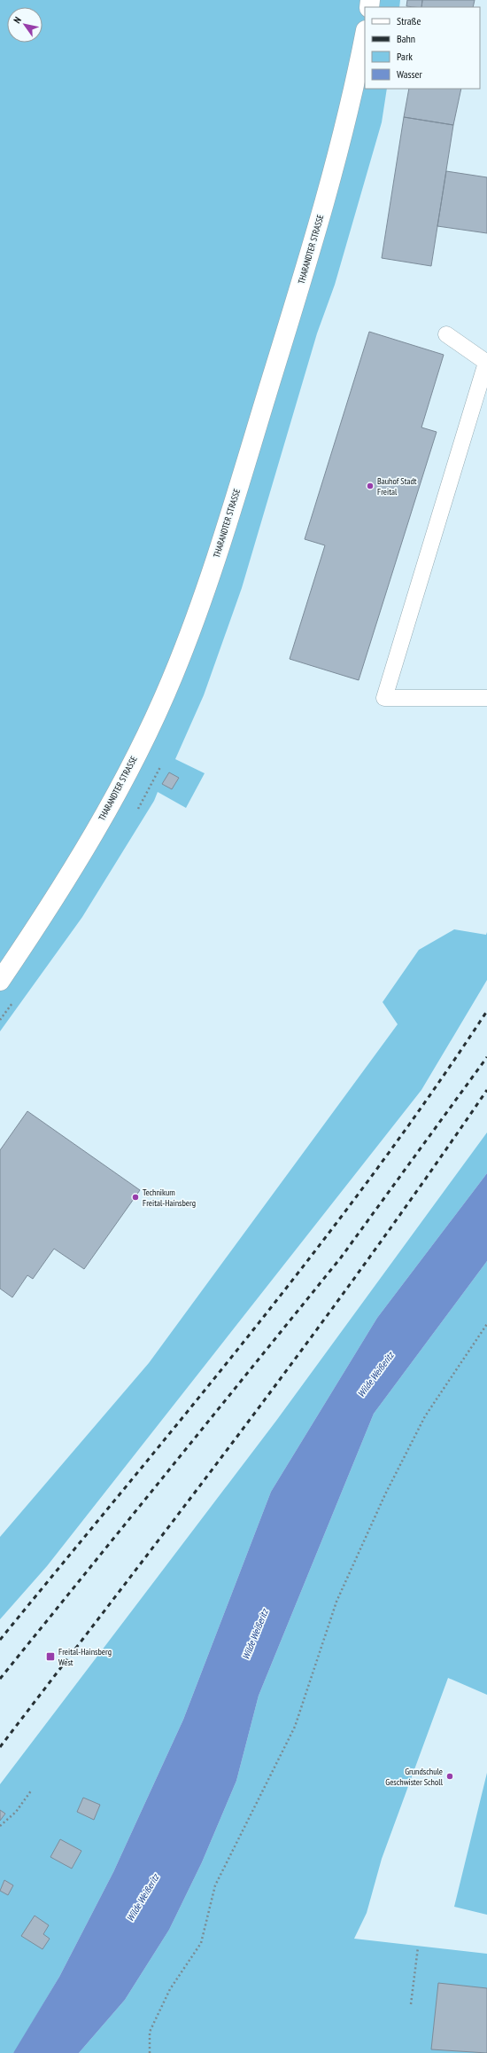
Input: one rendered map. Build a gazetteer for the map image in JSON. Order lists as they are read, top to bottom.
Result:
{
  "streets": {
    "main road": ["THARANDTER STRASSE"]
  },
  "water": ["Wilde Weißeritz"],
  "places": {
    "other": ["Bauhof Stadt Freital", "Technikum Freital-Hainsberg", "Grundschule Geschwister Scholl"],
    "transit": ["Freital-Hainsberg West"]
  },
  "legend": [
    "Straße",
    "Bahn",
    "Park",
    "Wasser"
  ],
  "north": "top left"
}
